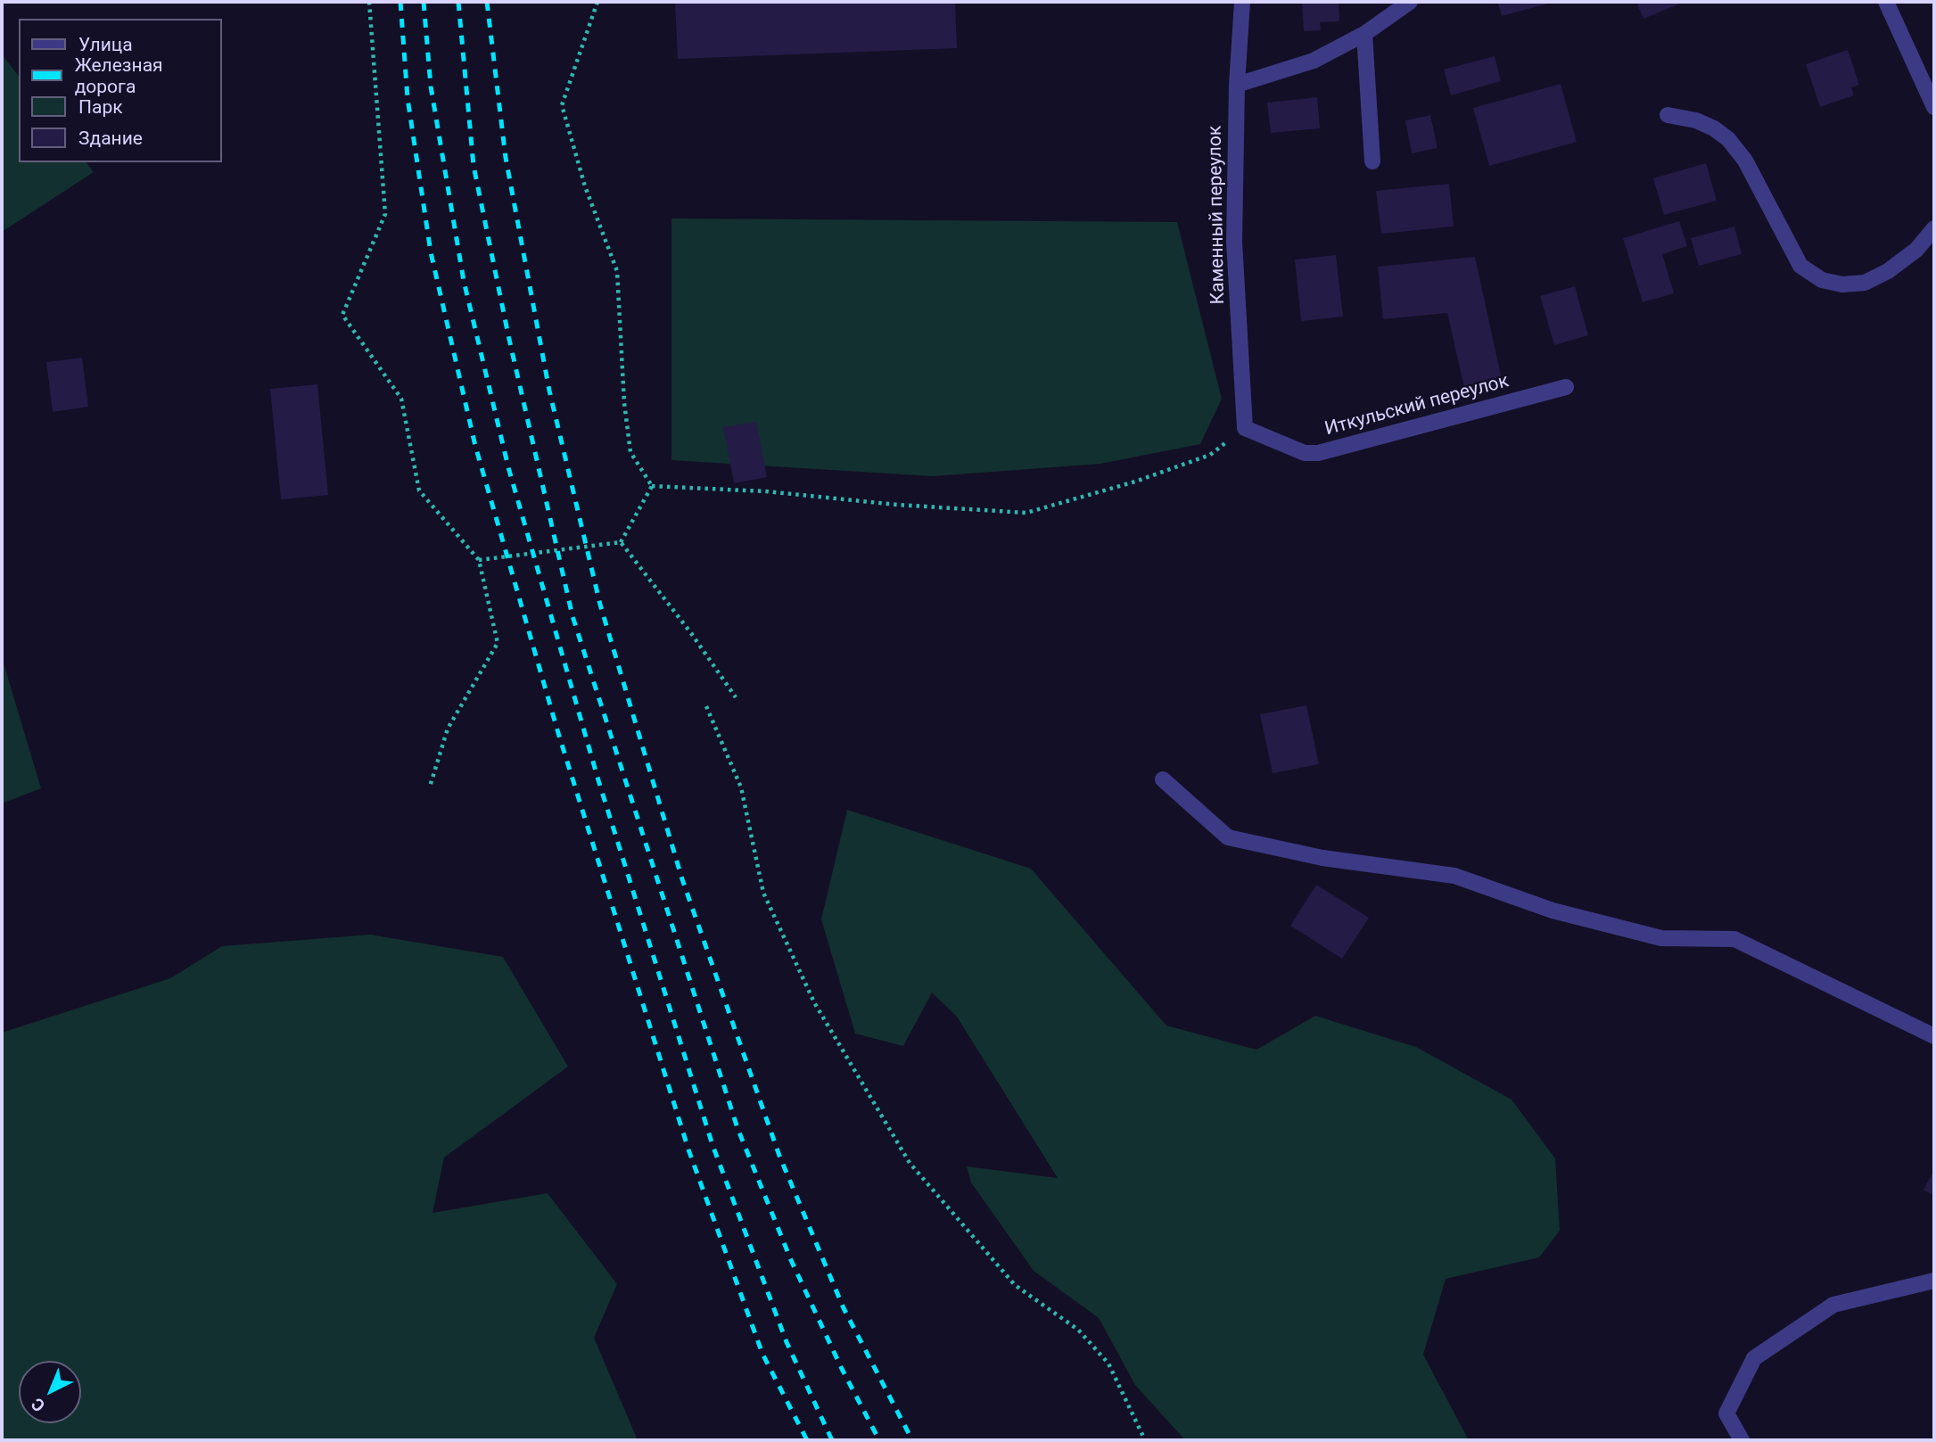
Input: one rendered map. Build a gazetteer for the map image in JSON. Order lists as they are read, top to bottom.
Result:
{
  "streets": {
    "street": ["Каменный переулок", "Иткульский переулок"]
  },
  "crossings": [
    ["Каменный переулок", "Иткульский переулок"]
  ],
  "legend": [
    "Улица",
    "Железная дорога",
    "Парк",
    "Здание"
  ],
  "north": "bottom left"
}
